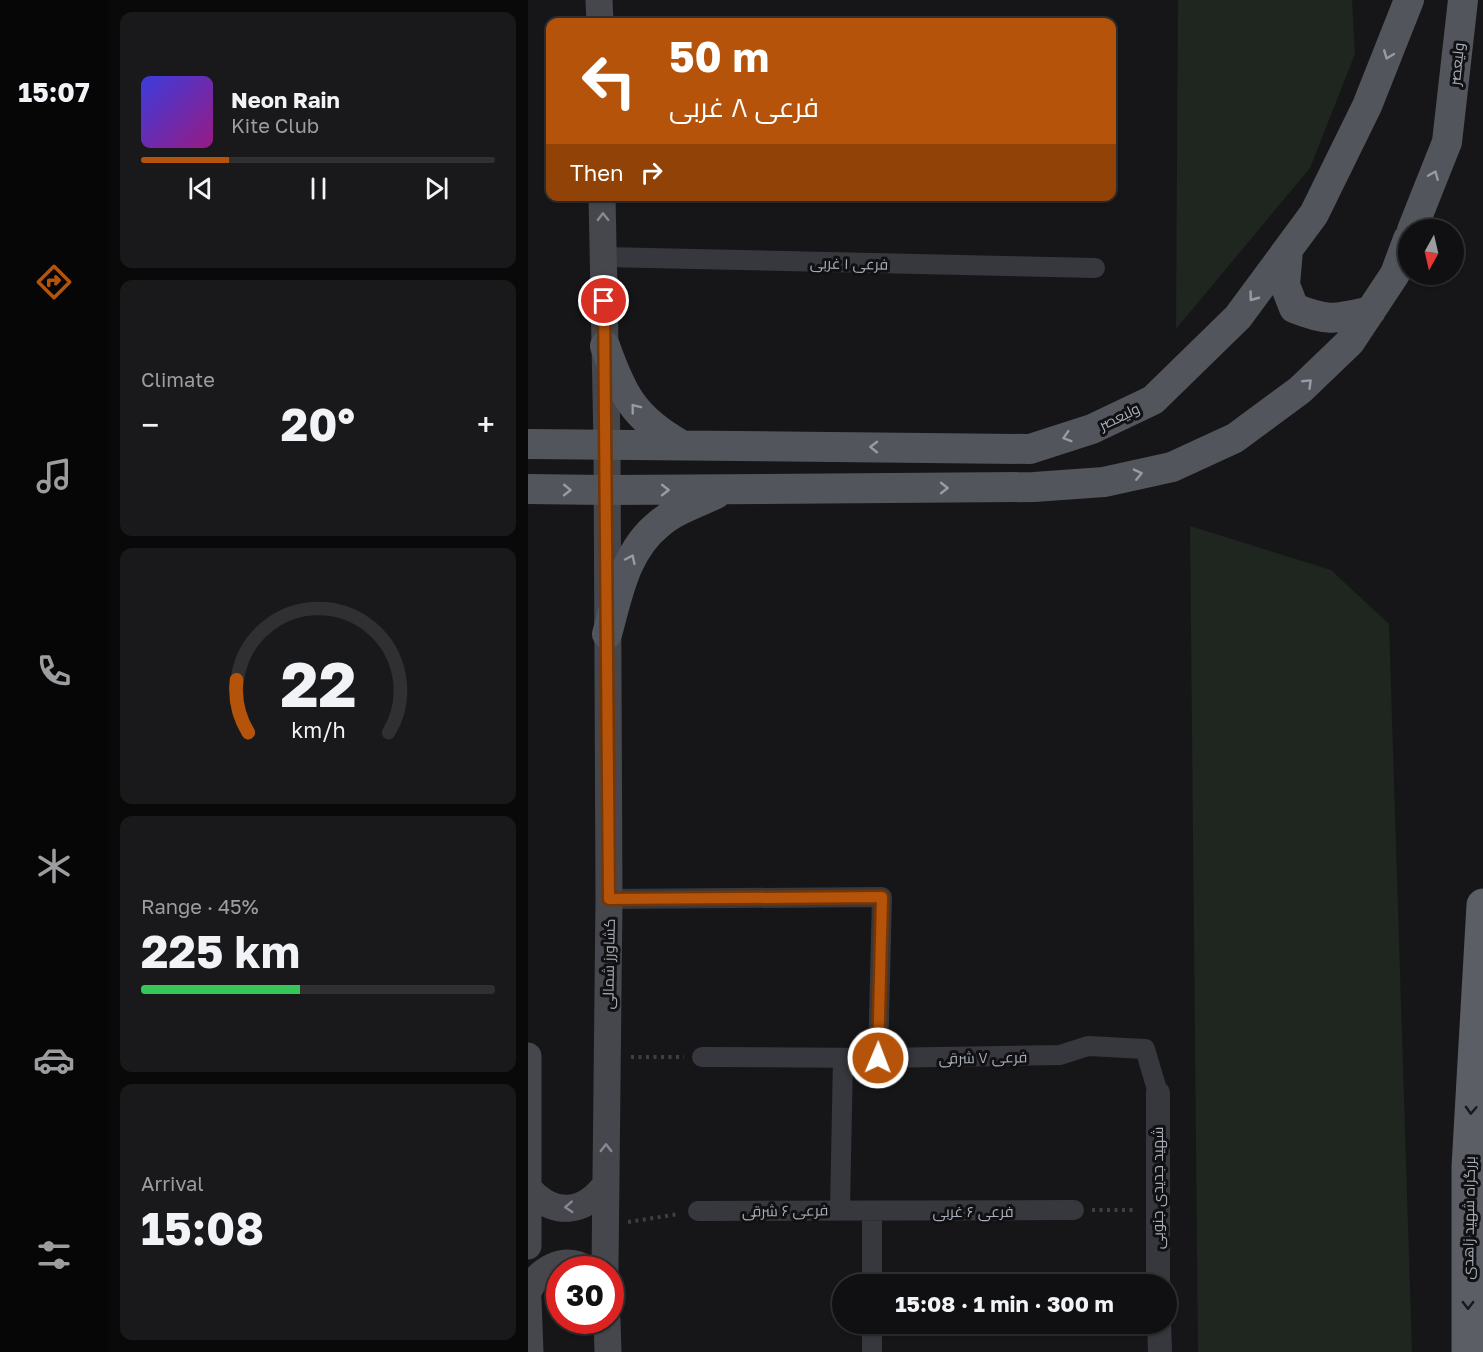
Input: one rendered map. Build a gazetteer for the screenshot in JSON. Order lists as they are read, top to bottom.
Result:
{
  "streets": {
    "highway": ["بزرگراه شهید زاهدی"],
    "main road": ["ولیعصر", "کشاورز شمالی"],
    "street": [
      "فرعی ۱ غربی",
      "فرعی ۷ شرقی",
      "شهید جدیدی جنوبی",
      "فرعی ۶ شرقی",
      "فرعی ۶ غربی"
    ]
  },
  "crossings": [
    ["ولیعصر", "کشاورز شمالی"],
    ["فرعی ۱ غربی", "کشاورز شمالی"],
    ["فرعی ۷ شرقی", "شهید جدیدی جنوبی"],
    ["فرعی ۶ شرقی", "فرعی ۶ غربی"]
  ],
  "one_way": ["بزرگراه شهید زاهدی"],
  "north": "bottom",
  "page": {
    "tabs": "15:07",
    "turn": ["50 m", "فرعی ۸ غربی"],
    "song": ["Neon Rain", "Kite Club"],
    "then": "Then",
    "tile": [
      "Climate",
      ["Range · 45%", "225 km"],
      ["Arrival", "15:08"]
    ],
    "heat": ["−", "20°", "+"],
    "limit": "30",
    "trip": "15:08 · 1 min · 300 m",
    "gauge": ["22", "km/h"]
  }
}
